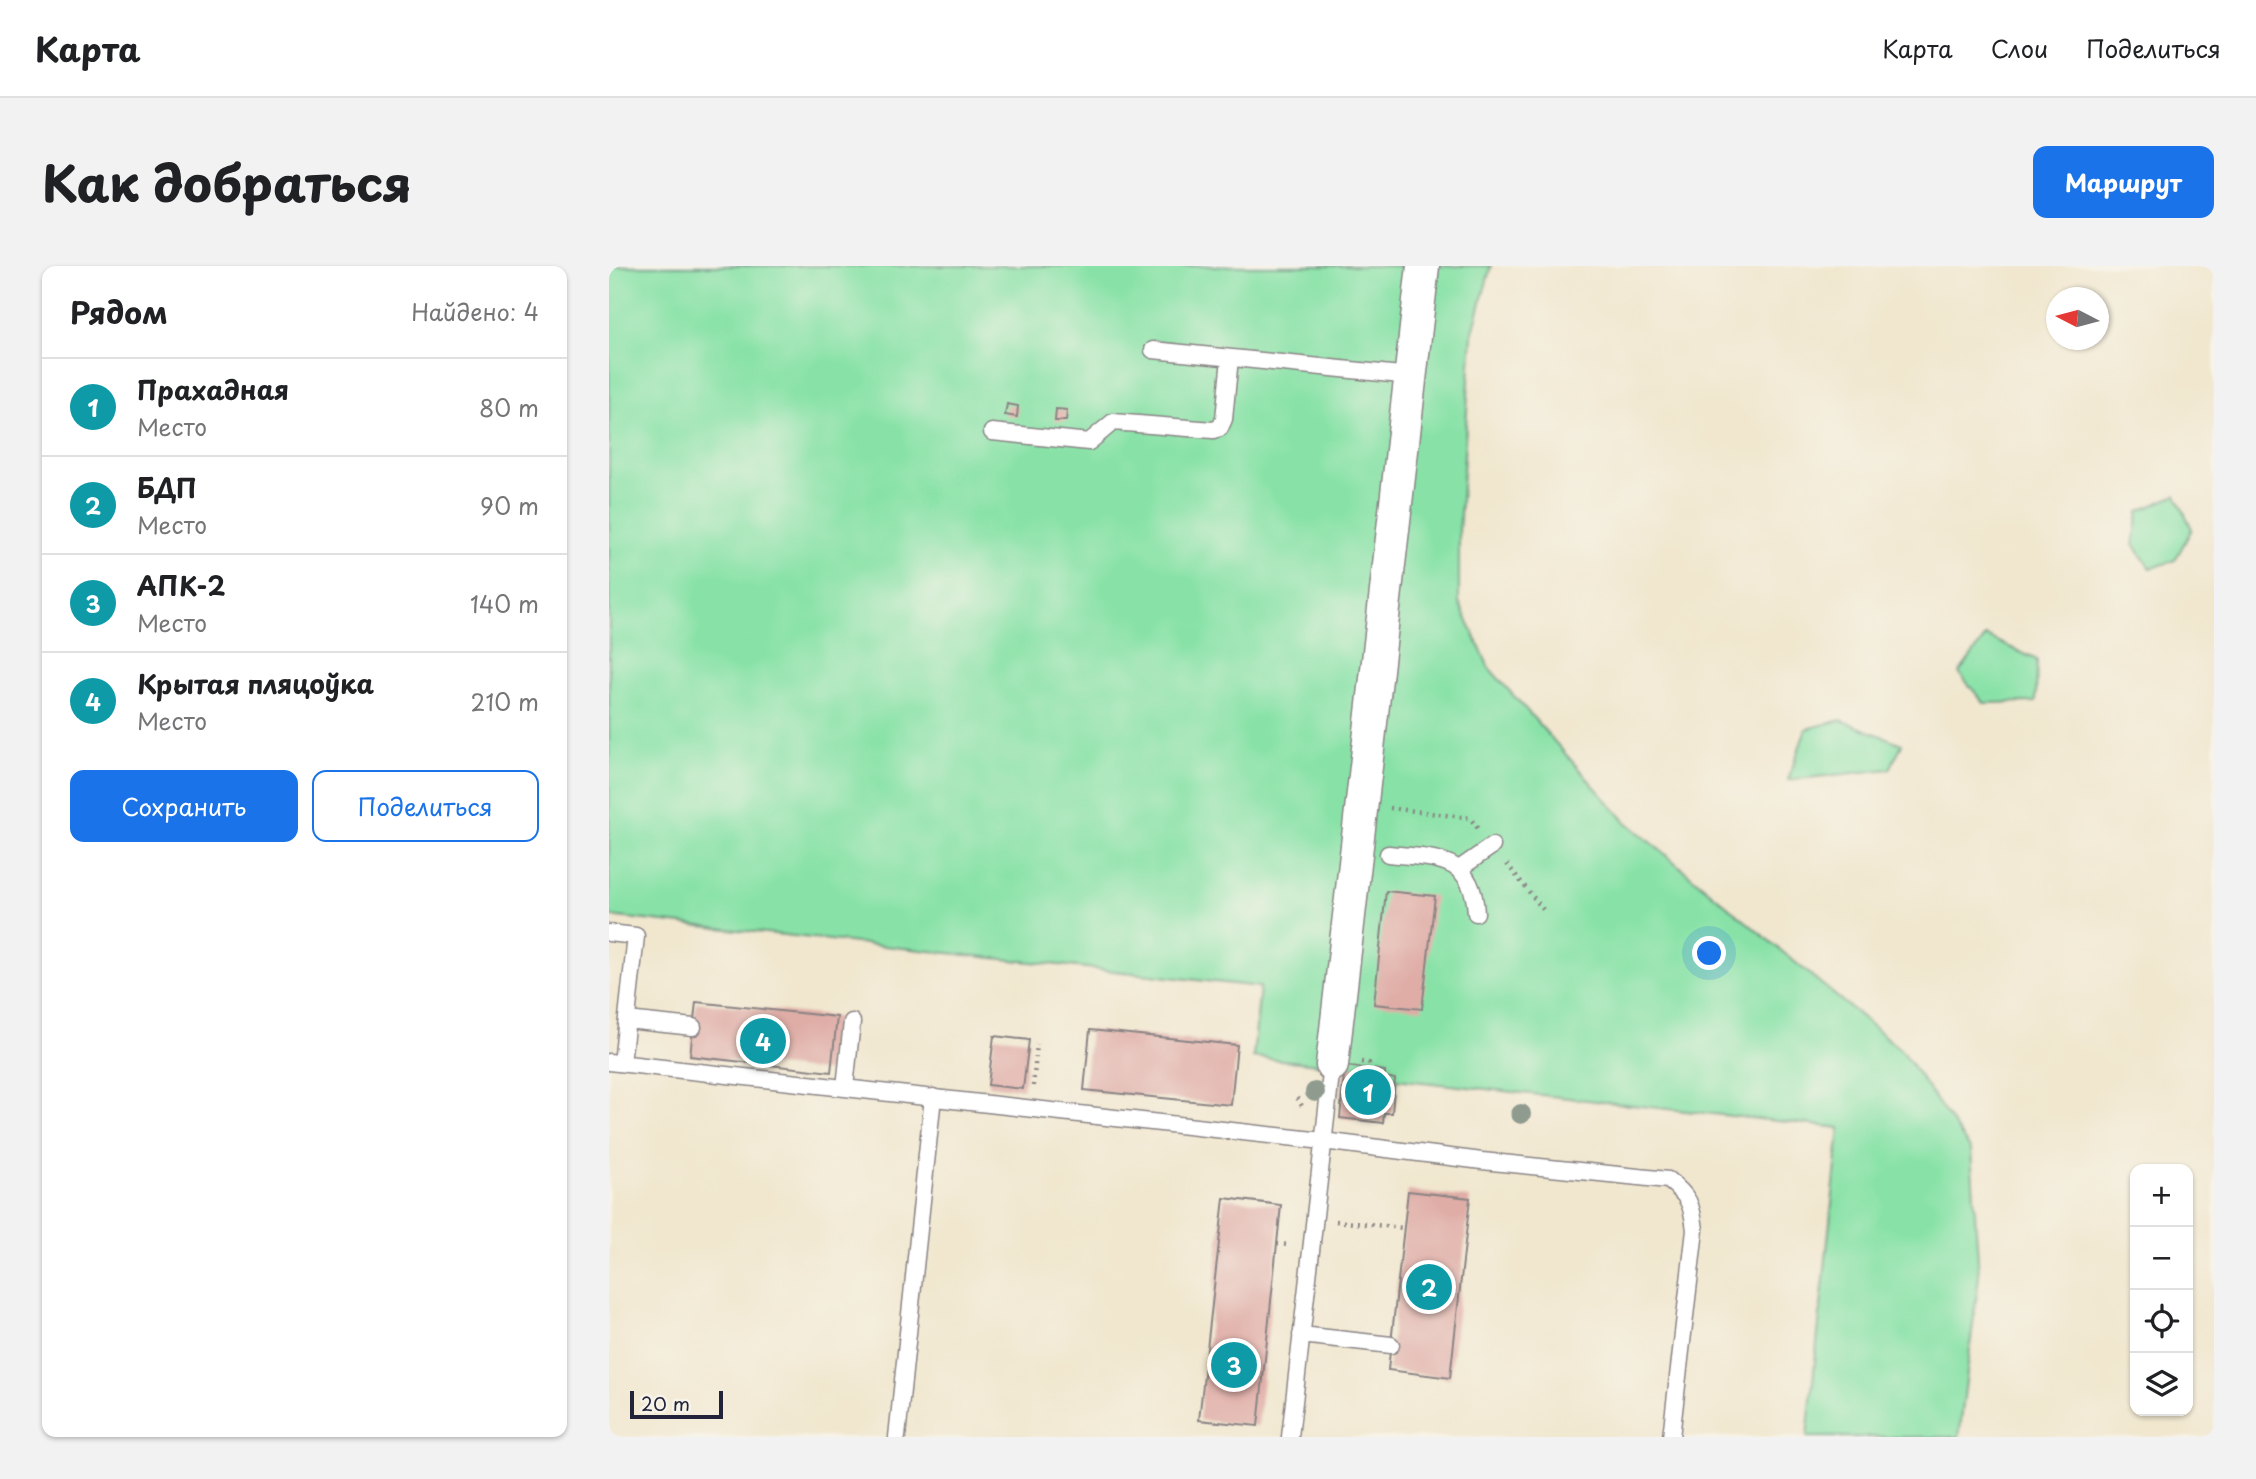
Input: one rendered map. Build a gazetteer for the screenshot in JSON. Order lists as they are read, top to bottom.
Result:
{
  "scale_bar": "20 m",
  "north": "left",
  "page": {
    "header": "Карта",
    "nav": ["Карта", "Слои", "Поделиться"],
    "title": "Как добраться",
    "buttons": [
      "Маршрут",
      ["Сохранить", "Поделиться"]
    ],
    "heading": ["Рядом", "Найдено: 4"],
    "list": [
      {
        "mark": "1",
        "name": "Прахадная",
        "note": "Место",
        "value": "80 m"
      },
      {
        "mark": "2",
        "name": "БДП",
        "note": "Место",
        "value": "90 m"
      },
      {
        "mark": "3",
        "name": "АПК-2",
        "note": "Место",
        "value": "140 m"
      },
      {
        "mark": "4",
        "name": "Крытая пляцоўка",
        "note": "Место",
        "value": "210 m"
      }
    ],
    "pins": [
      "4",
      "1",
      "2",
      "3"
    ],
    "map_buttons": ["+", "−"],
    "scale": "20 m"
  }
}
